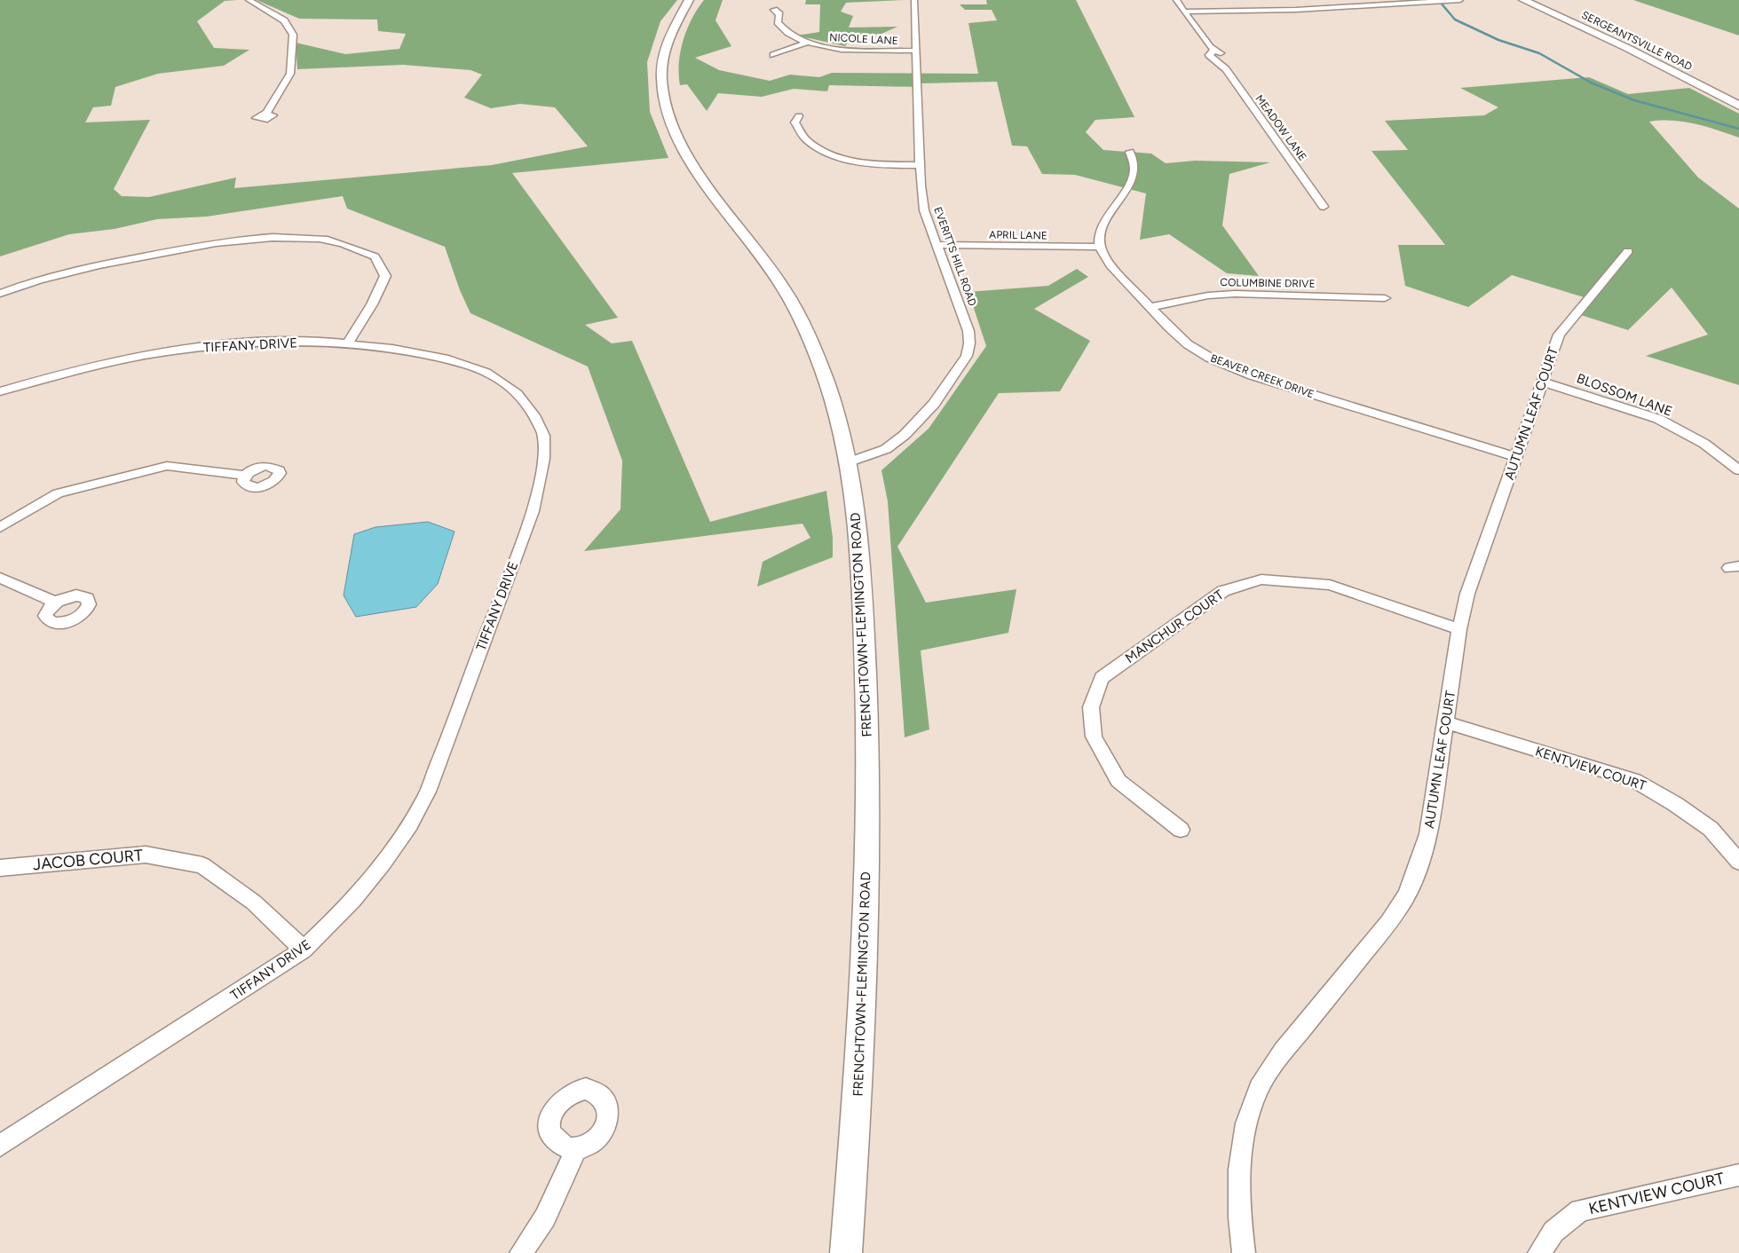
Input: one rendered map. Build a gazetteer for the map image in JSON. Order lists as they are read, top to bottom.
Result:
{
  "streets": {
    "main road": ["SERGEANTSVILLE ROAD", "FRENCHTOWN-FLEMINGTON ROAD"],
    "street": [
      "NICOLE LANE",
      "MEADOW LANE",
      "APRIL LANE",
      "EVERITTS HILL ROAD",
      "COLUMBINE DRIVE",
      "TIFFANY DRIVE",
      "BEAVER CREEK DRIVE",
      "BLOSSOM LANE",
      "AUTUMN LEAF COURT",
      "MANCHUR COURT",
      "KENTVIEW COURT",
      "JACOB COURT"
    ]
  },
  "crossings": [
    ["NICOLE LANE", "EVERITTS HILL ROAD"],
    ["APRIL LANE", "EVERITTS HILL ROAD"],
    ["APRIL LANE", "BEAVER CREEK DRIVE"],
    ["EVERITTS HILL ROAD", "FRENCHTOWN-FLEMINGTON ROAD"],
    ["COLUMBINE DRIVE", "BEAVER CREEK DRIVE"],
    ["TIFFANY DRIVE", "JACOB COURT"],
    ["BEAVER CREEK DRIVE", "AUTUMN LEAF COURT"],
    ["BLOSSOM LANE", "AUTUMN LEAF COURT"],
    ["AUTUMN LEAF COURT", "MANCHUR COURT"],
    ["AUTUMN LEAF COURT", "KENTVIEW COURT"]
  ]
}
